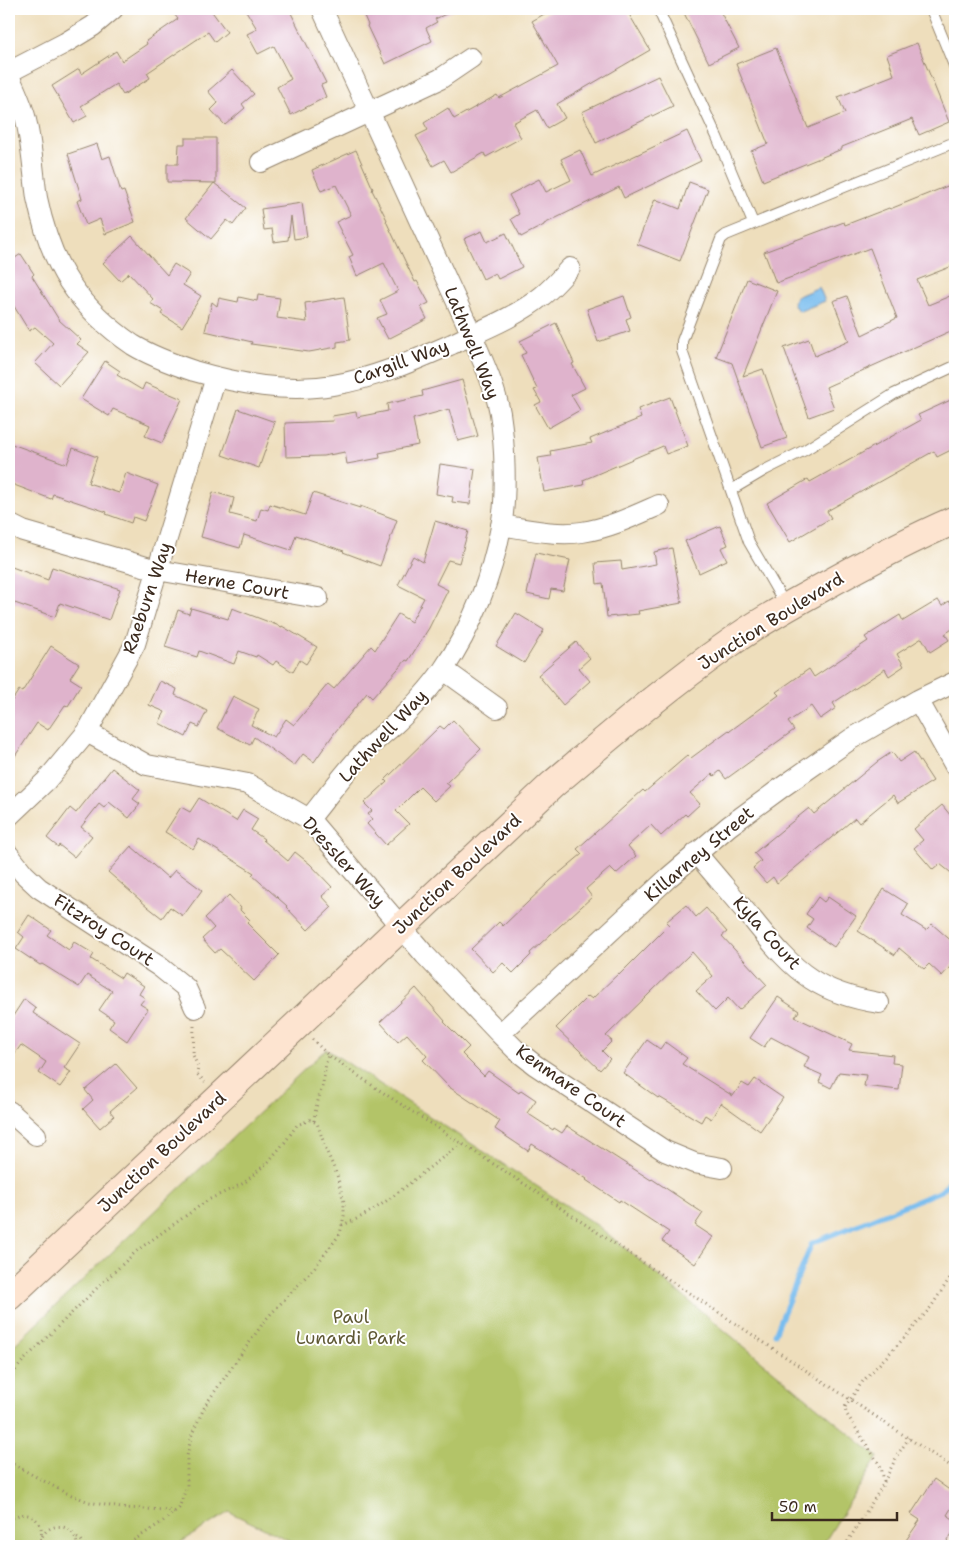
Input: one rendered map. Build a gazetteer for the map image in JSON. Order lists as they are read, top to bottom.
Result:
{
  "streets": {
    "main road": ["Junction Boulevard"],
    "street": [
      "Lathwell Way",
      "Cargill Way",
      "Herne Court",
      "Raeburn Way",
      "Killarney Street",
      "Dressler Way",
      "Fitzroy Court",
      "Kyla Court",
      "Kenmare Court"
    ]
  },
  "crossings": [
    ["Lathwell Way", "Cargill Way"],
    ["Lathwell Way", "Dressler Way"],
    ["Cargill Way", "Raeburn Way"],
    ["Herne Court", "Raeburn Way"],
    ["Raeburn Way", "Dressler Way"],
    ["Junction Boulevard", "Dressler Way"],
    ["Junction Boulevard", "Kenmare Court"],
    ["Killarney Street", "Kyla Court"],
    ["Killarney Street", "Kenmare Court"],
    ["Dressler Way", "Kenmare Court"]
  ],
  "parks": ["Paul Lunardi Park"],
  "scale_bar": "50 m"
}
